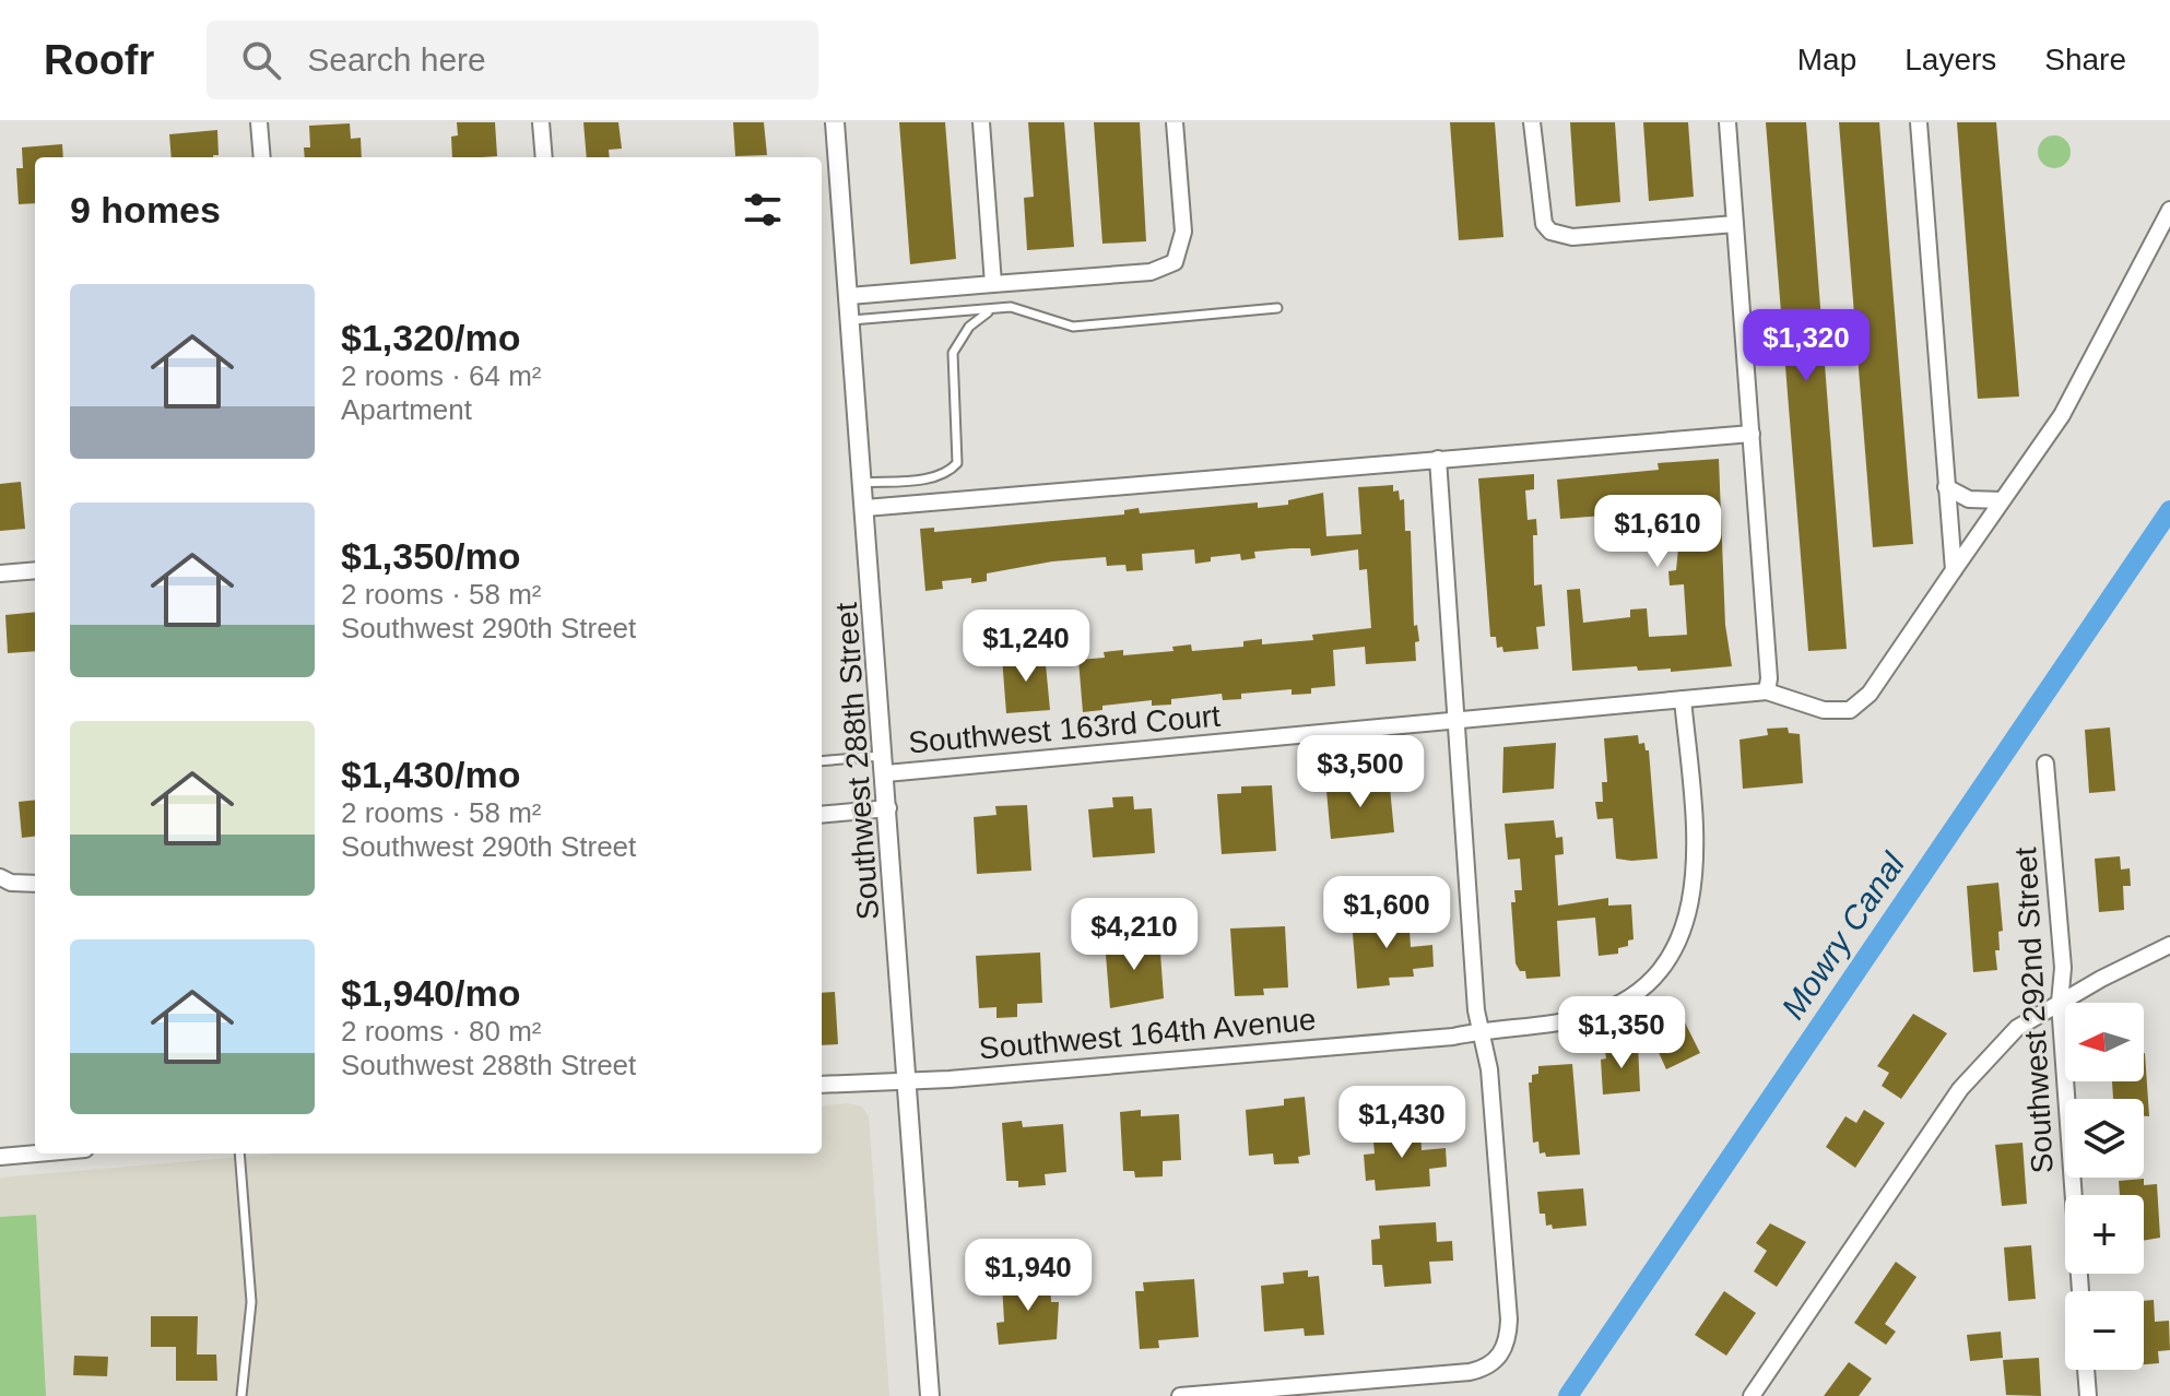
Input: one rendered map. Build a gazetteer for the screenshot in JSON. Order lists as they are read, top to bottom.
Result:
{
  "streets": {
    "street": [
      "Southwest 163rd Court",
      "Southwest 288th Street",
      "Southwest 292nd Street",
      "Southwest 164th Avenue"
    ]
  },
  "crossings": [
    ["Southwest 163rd Court", "Southwest 288th Street"],
    ["Southwest 163rd Court", "Southwest 164th Avenue"],
    ["Southwest 288th Street", "Southwest 164th Avenue"]
  ],
  "water": ["Mowry Canal"],
  "north": "left",
  "page": {
    "header": "Roofr",
    "search": "Search here",
    "nav": ["Map", "Layers", "Share"],
    "heading": "9 homes",
    "list": [
      {
        "name": "$1,320/mo",
        "note": "2 rooms · 64 m² · Apartment"
      },
      {
        "name": "$1,350/mo",
        "note": "2 rooms · 58 m² · Southwest 290th Street"
      },
      {
        "name": "$1,430/mo",
        "note": "2 rooms · 58 m² · Southwest 290th Street"
      },
      {
        "name": "$1,940/mo",
        "note": "2 rooms · 80 m² · Southwest 288th Street"
      }
    ],
    "price": [
      "$1,320",
      "$1,610",
      "$1,240",
      "$3,500",
      "$1,600",
      "$4,210",
      "$1,350",
      "$1,430",
      "$1,940"
    ],
    "map_buttons": ["+", "−"]
  }
}
